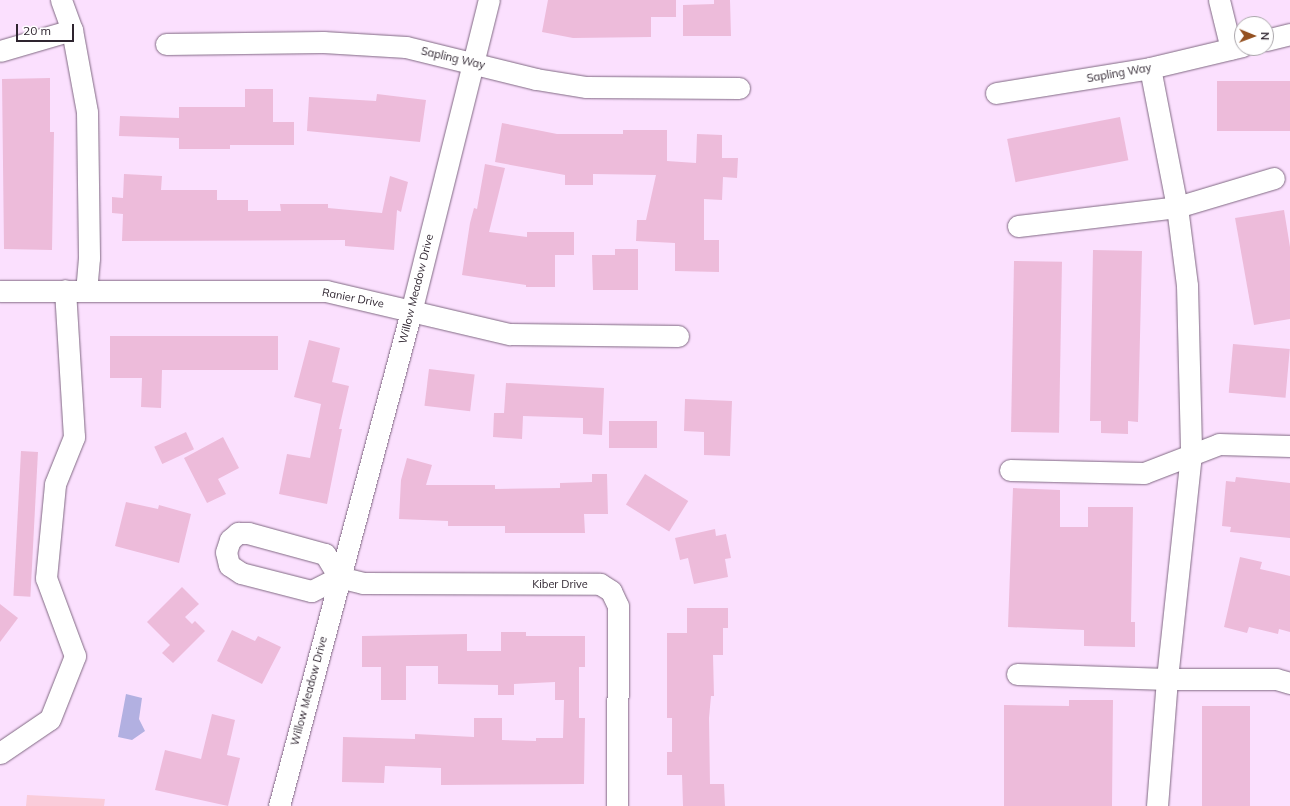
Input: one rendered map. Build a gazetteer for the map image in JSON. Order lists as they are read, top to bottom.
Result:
{
  "streets": {
    "street": [
      "Sapling Way",
      "Willow Meadow Drive",
      "Ranier Drive",
      "Kiber Drive"
    ]
  },
  "crossings": [
    ["Sapling Way", "Willow Meadow Drive"],
    ["Willow Meadow Drive", "Ranier Drive"],
    ["Willow Meadow Drive", "Kiber Drive"]
  ],
  "scale_bar": "20 m",
  "north": "right"
}
